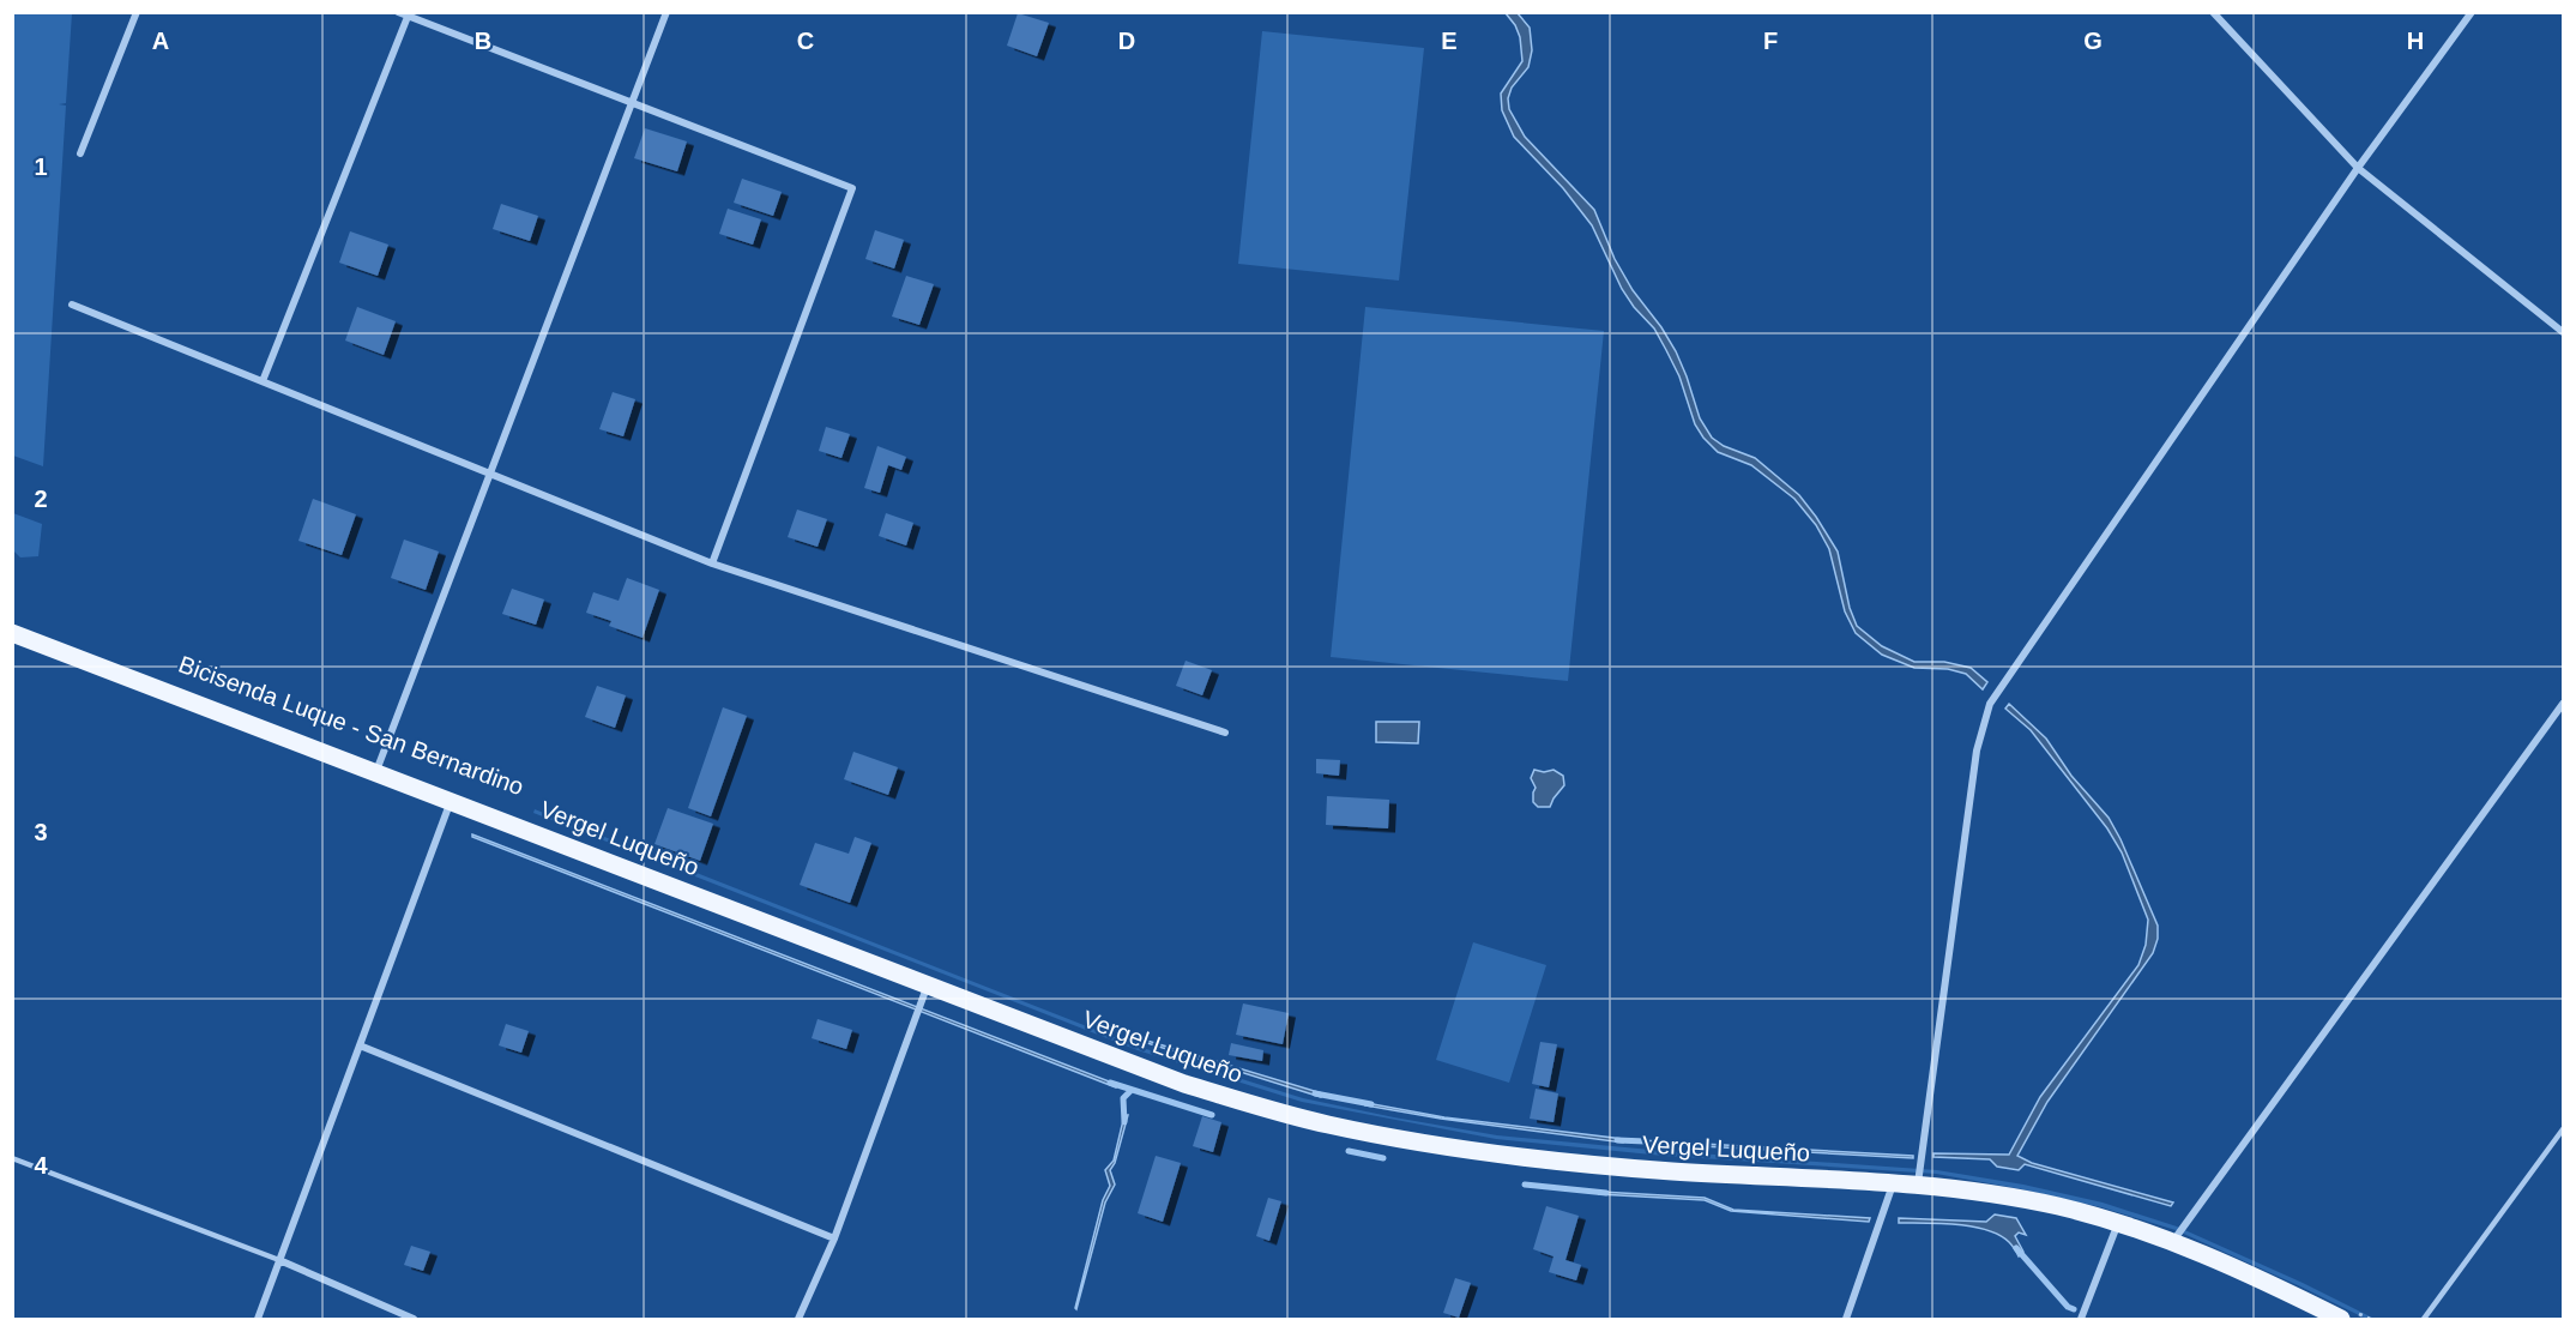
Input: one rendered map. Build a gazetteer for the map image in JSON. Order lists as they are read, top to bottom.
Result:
{
  "streets": {
    "main road": ["Vergel Luqueño"]
  },
  "grid": {
    "columns": [
      "A",
      "B",
      "C",
      "D",
      "E",
      "F",
      "G",
      "H"
    ],
    "rows": [
      "1",
      "2",
      "3",
      "4"
    ]
  }
}
